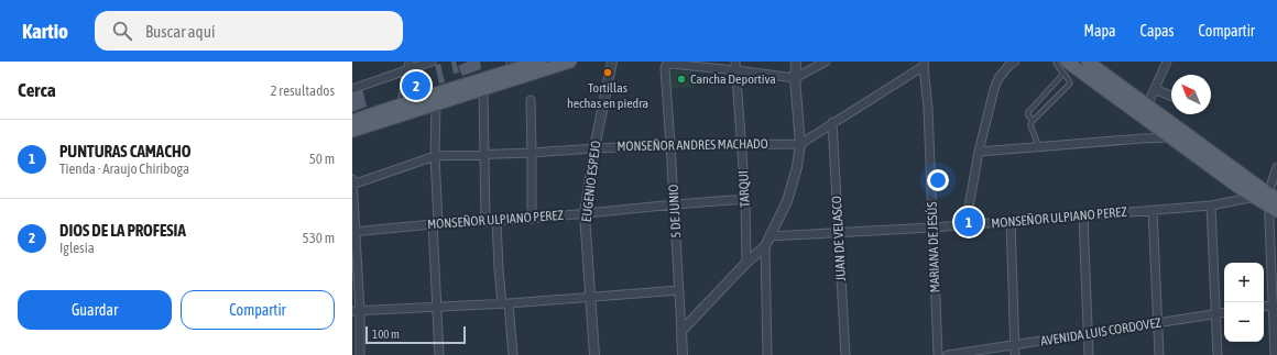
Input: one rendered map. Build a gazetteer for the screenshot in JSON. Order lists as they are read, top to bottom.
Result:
{
  "streets": {
    "street": [
      "MONSEÑOR ANDRES MACHADO",
      "EUGENIO ESPEJO",
      "TARQUI",
      "5 DE JUNIO",
      "MONSEÑOR ULPIANO PEREZ",
      "JUAN DE VELASCO",
      "MARIANA DE JESÚS",
      "AVENIDA LUIS CORDOVEZ"
    ]
  },
  "crossings": [
    ["MONSEÑOR ANDRES MACHADO", "EUGENIO ESPEJO"],
    ["MONSEÑOR ANDRES MACHADO", "TARQUI"],
    ["MONSEÑOR ANDRES MACHADO", "5 DE JUNIO"],
    ["EUGENIO ESPEJO", "MONSEÑOR ULPIANO PEREZ"],
    ["TARQUI", "5 DE JUNIO"],
    ["TARQUI", "MONSEÑOR ULPIANO PEREZ"],
    ["5 DE JUNIO", "MONSEÑOR ULPIANO PEREZ"],
    ["MONSEÑOR ULPIANO PEREZ", "JUAN DE VELASCO"],
    ["MONSEÑOR ULPIANO PEREZ", "MARIANA DE JESÚS"]
  ],
  "places": ["Tortillas hechas en piedra", "Cancha Deportiva"],
  "scale_bar": "100 m",
  "north": "top left",
  "page": {
    "header": "Kartio",
    "search": "Buscar aquí",
    "nav": ["Mapa", "Capas", "Compartir"],
    "heading": ["Cerca", "2 resultados"],
    "pins": ["2", "1"],
    "list": [
      {
        "mark": "1",
        "name": "PUNTURAS CAMACHO",
        "note": "Tienda · Araujo Chiriboga",
        "value": "50 m"
      },
      {
        "mark": "2",
        "name": "DIOS DE LA PROFESIA",
        "note": "Iglesia",
        "value": "530 m"
      }
    ],
    "map_buttons": ["+", "−"],
    "buttons": ["Guardar", "Compartir"],
    "scale": "100 m"
  }
}
